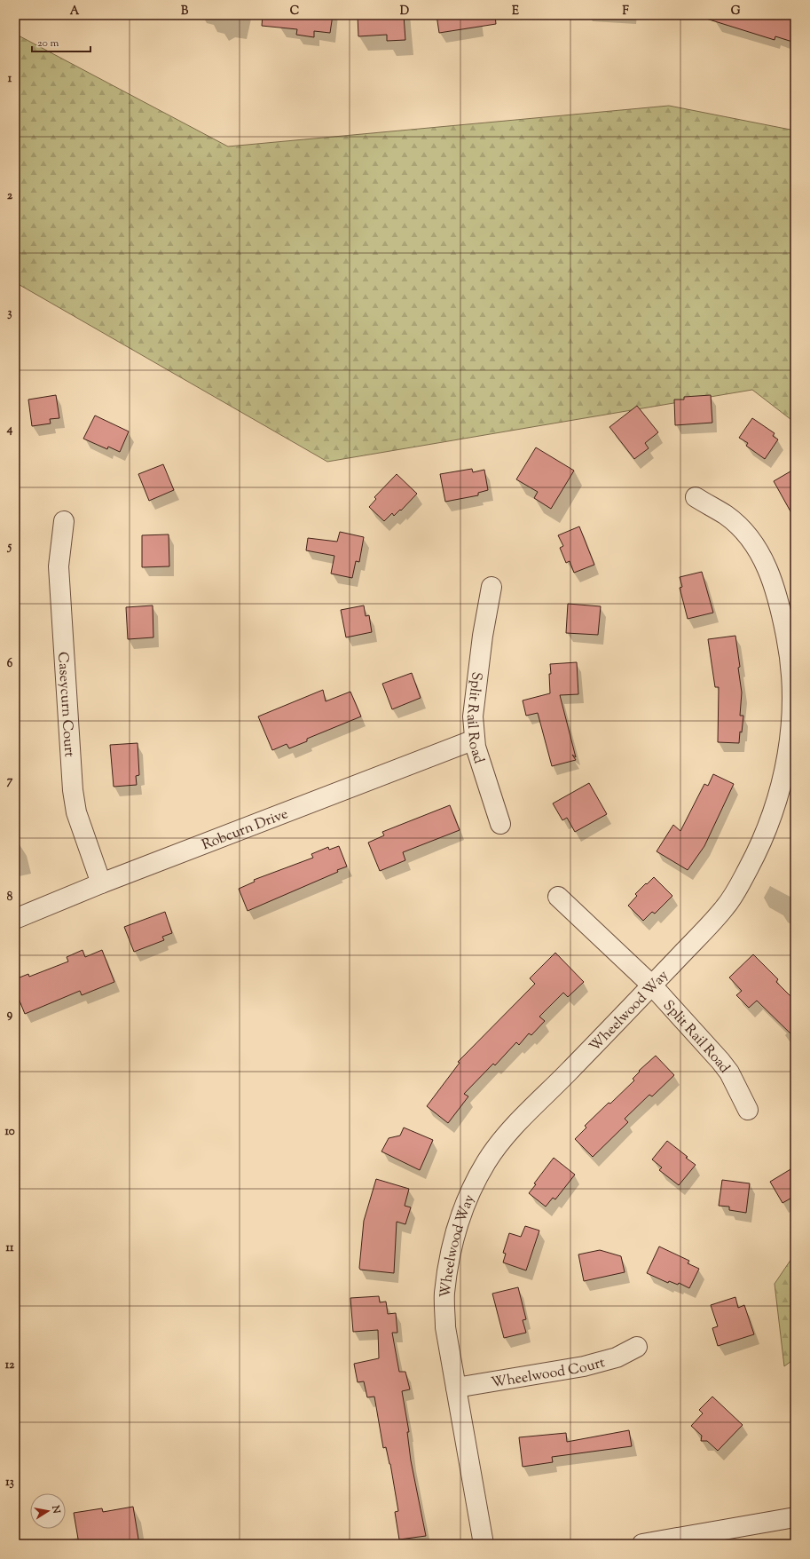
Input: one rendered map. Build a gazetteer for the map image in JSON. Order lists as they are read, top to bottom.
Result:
{
  "streets": {
    "street": [
      "Caseycurn Court",
      "Split Rail Road",
      "Robcurn Drive",
      "Wheelwood Way",
      "Wheelwood Court"
    ]
  },
  "crossings": [
    ["Caseycurn Court", "Robcurn Drive"],
    ["Split Rail Road", "Robcurn Drive"],
    ["Split Rail Road", "Wheelwood Way"],
    ["Wheelwood Way", "Wheelwood Court"]
  ],
  "scale_bar": "20 m",
  "north": "right",
  "grid": {
    "columns": [
      "A",
      "B",
      "C",
      "D",
      "E",
      "F",
      "G"
    ],
    "rows": [
      "1",
      "2",
      "3",
      "4",
      "5",
      "6",
      "7",
      "8",
      "9",
      "10",
      "11",
      "12",
      "13"
    ]
  }
}
